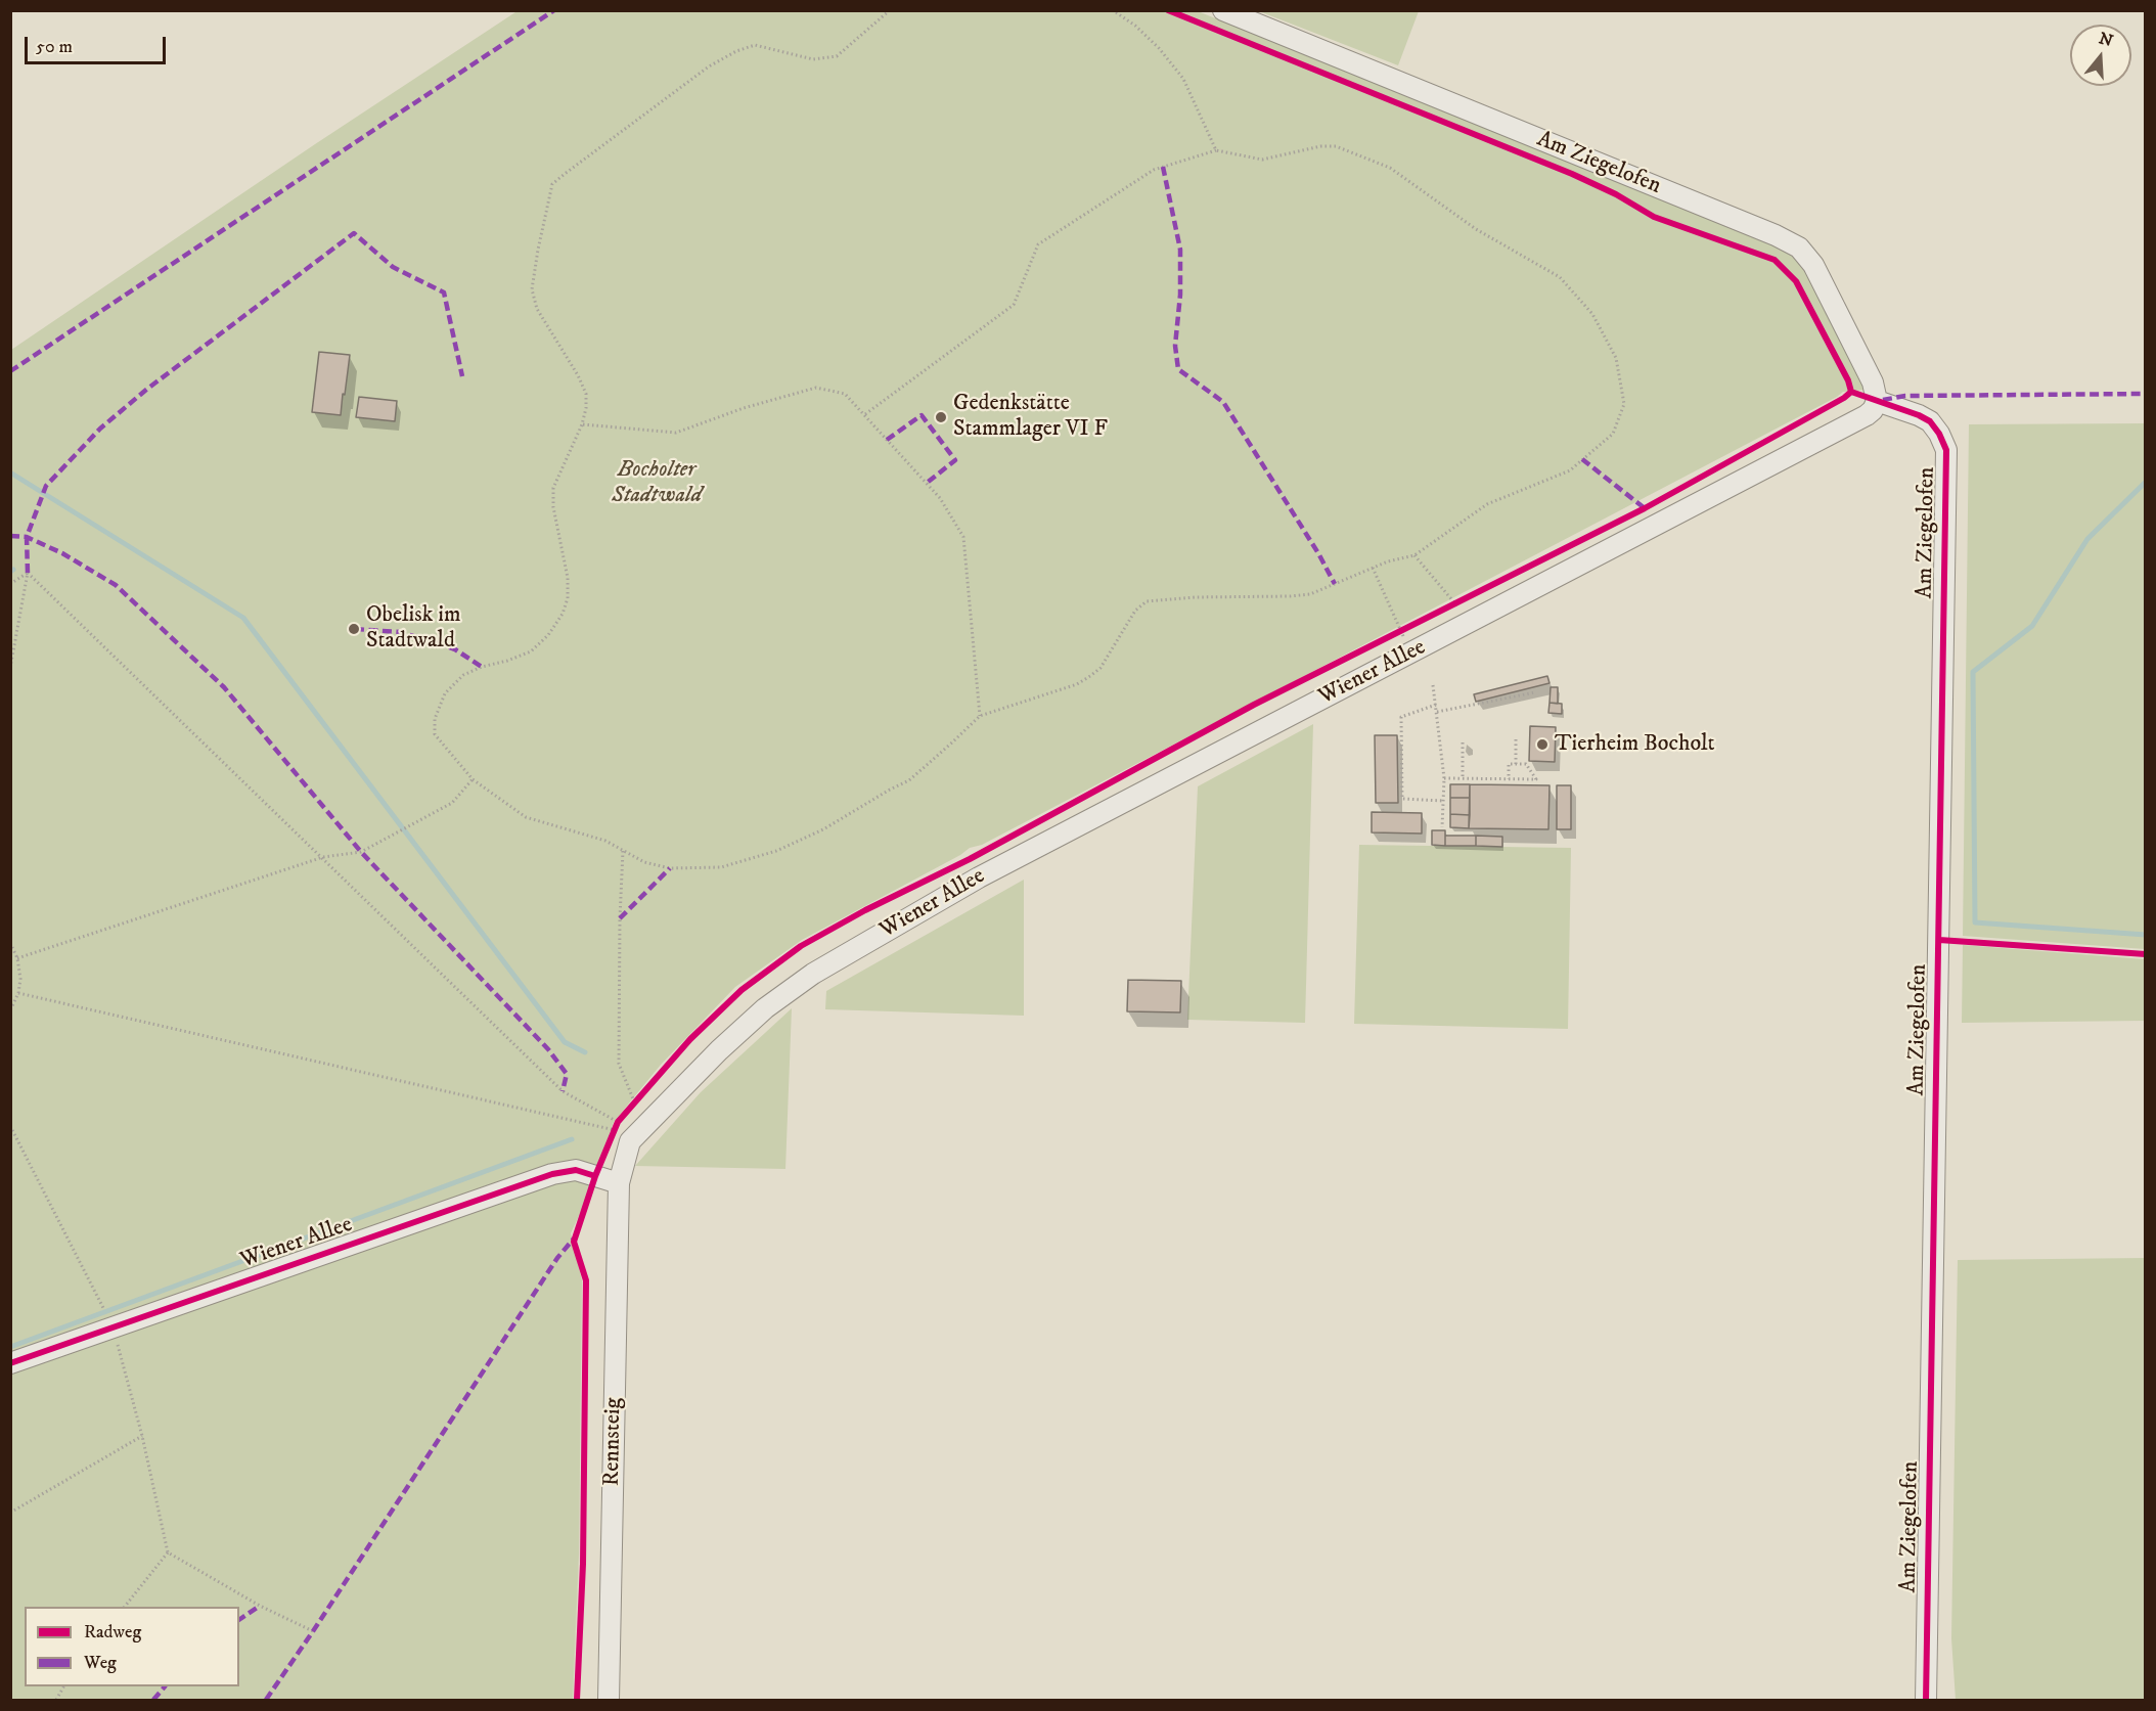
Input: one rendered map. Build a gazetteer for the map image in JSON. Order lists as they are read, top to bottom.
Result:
{
  "streets": {
    "street": ["Am Ziegelofen", "Wiener Allee", "Rennsteig"]
  },
  "crossings": [
    ["Am Ziegelofen", "Wiener Allee"],
    ["Wiener Allee", "Rennsteig"]
  ],
  "parks": ["Bocholter Stadtwald"],
  "places": ["Gedenkstätte Stammlager VI F", "Obelisk im Stadtwald", "Tierheim Bocholt"],
  "legend": ["Radweg", "Weg"],
  "scale_bar": "50 m",
  "north": "top"
}
